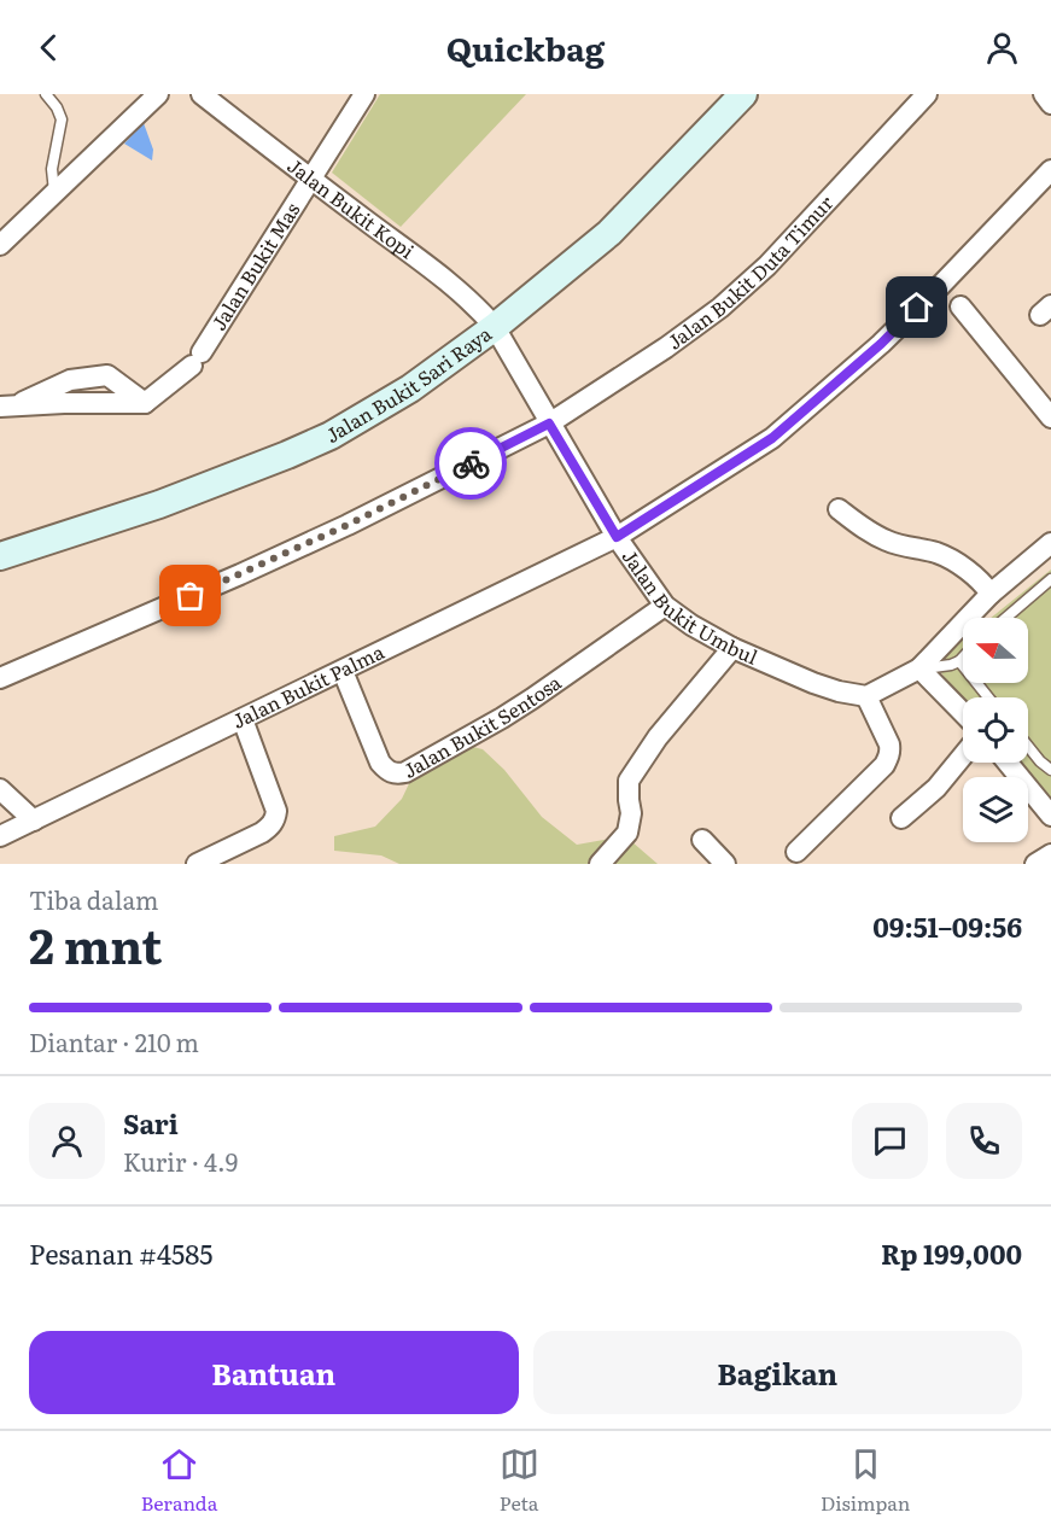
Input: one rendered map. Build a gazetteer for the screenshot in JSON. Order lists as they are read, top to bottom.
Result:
{
  "streets": {
    "street": [
      "Jalan Bukit Kopi",
      "Jalan Bukit Mas",
      "Jalan Bukit Duta Timur",
      "Jalan Bukit Sari Raya",
      "Jalan Bukit Umbul",
      "Jalan Bukit Palma",
      "Jalan Bukit Sentosa"
    ]
  },
  "crossings": [
    ["Jalan Bukit Kopi", "Jalan Bukit Mas"],
    ["Jalan Bukit Kopi", "Jalan Bukit Sari Raya"],
    ["Jalan Bukit Kopi", "Jalan Bukit Umbul"],
    ["Jalan Bukit Duta Timur", "Jalan Bukit Umbul"],
    ["Jalan Bukit Sari Raya", "Jalan Bukit Umbul"],
    ["Jalan Bukit Umbul", "Jalan Bukit Palma"],
    ["Jalan Bukit Umbul", "Jalan Bukit Sentosa"],
    ["Jalan Bukit Palma", "Jalan Bukit Sentosa"]
  ],
  "north": "left",
  "page": {
    "header": "Quickbag",
    "heading": ["2 mnt", "Tiba dalam", "09:51–09:56"],
    "panel": [
      "Sari",
      "Kurir · 4.9",
      "Pesanan #4585",
      "Rp 199,000"
    ],
    "bar": "Diantar · 210 m",
    "buttons": ["Bantuan", "Bagikan"],
    "tabs": ["Beranda", "Peta", "Disimpan"]
  }
}
